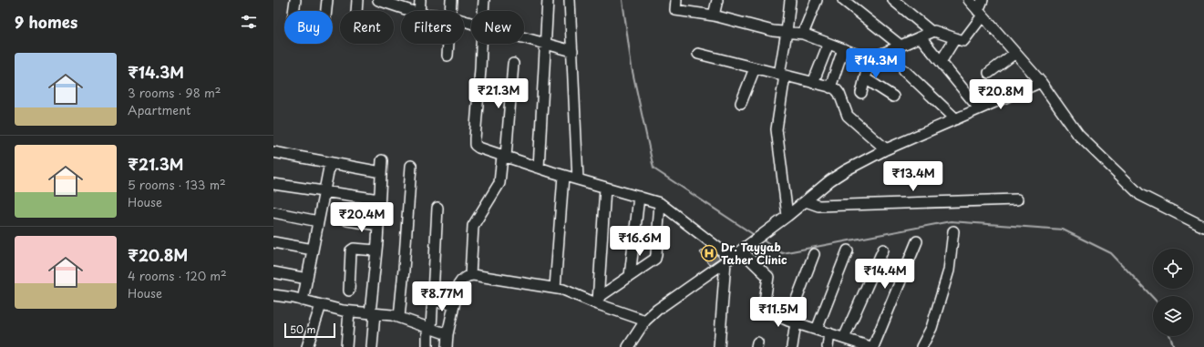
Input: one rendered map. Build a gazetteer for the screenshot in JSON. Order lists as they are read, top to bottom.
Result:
{
  "places": {
    "hospital": ["Dr. Tayyab Taher Clinic"]
  },
  "scale_bar": "50 m",
  "page": {
    "heading": "9 homes",
    "chip": [
      "Buy",
      "Rent",
      "Filters",
      "New"
    ],
    "list": [
      {
        "name": "₹14.3M",
        "note": "3 rooms · 98 m² · Apartment"
      },
      {
        "name": "₹21.3M",
        "note": "5 rooms · 133 m² · House"
      },
      {
        "name": "₹20.8M",
        "note": "4 rooms · 120 m² · House"
      }
    ],
    "price": [
      "₹14.3M",
      "₹21.3M",
      "₹20.8M",
      "₹13.4M",
      "₹20.4M",
      "₹16.6M",
      "₹14.4M",
      "₹8.77M",
      "₹11.5M"
    ],
    "scale": "50 m"
  }
}
